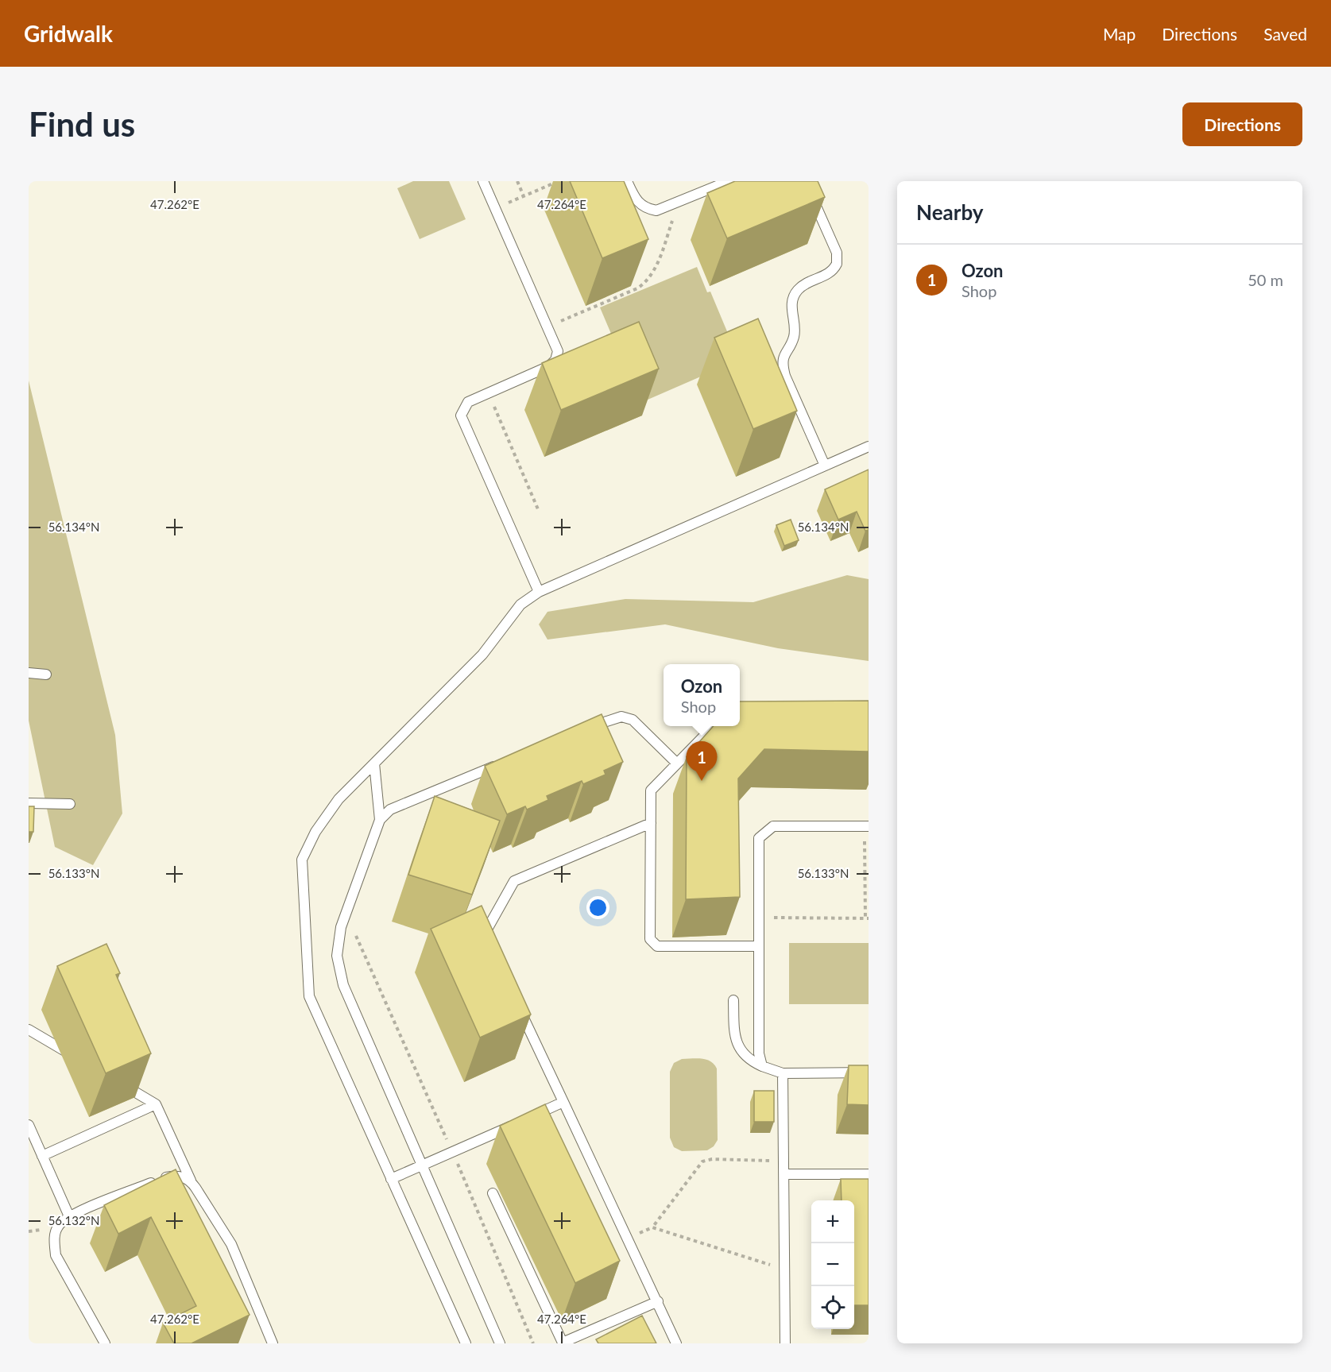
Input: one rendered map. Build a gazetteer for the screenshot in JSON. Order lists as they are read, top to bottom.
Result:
{
  "page": {
    "header": "Gridwalk",
    "nav": ["Map", "Directions", "Saved"],
    "buttons": "Directions",
    "title": "Find us",
    "heading": "Nearby",
    "list": [
      {
        "mark": "1",
        "name": "Ozon",
        "note": "Shop",
        "value": "50 m"
      }
    ],
    "popup": ["Ozon", "Shop"],
    "pins": "1",
    "map_buttons": ["+", "−"]
  },
  "coordinates": [
    "47.262°E",
    "47.264°E",
    "56.134°N",
    "56.133°N",
    "56.132°N"
  ]
}
